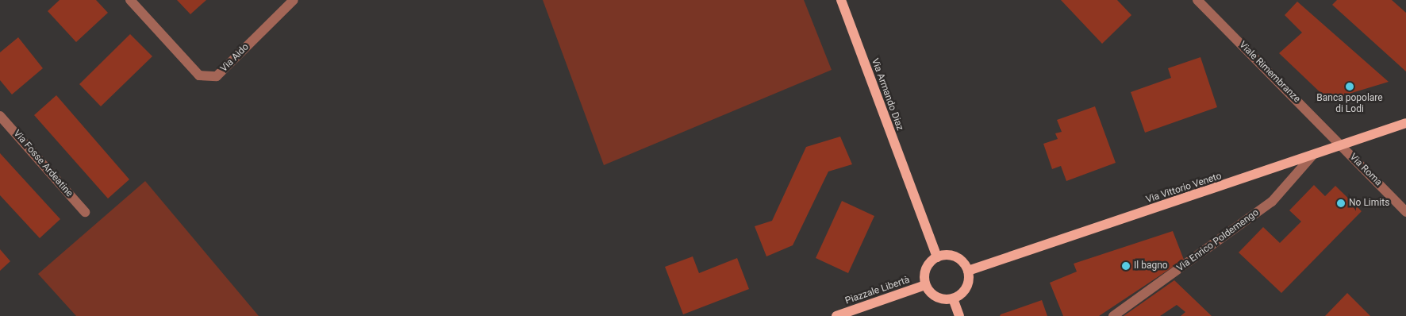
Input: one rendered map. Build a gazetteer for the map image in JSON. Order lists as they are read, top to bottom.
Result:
{
  "streets": {
    "main road": ["Via Armando Diaz", "Via Vittorio Veneto", "Piazzale Libertà"],
    "street": [
      "Via Aido",
      "Viale Rimembranze",
      "Via Fosse Ardeatine",
      "Via Roma",
      "Via Enrico Poldemengo"
    ]
  },
  "crossings": [
    ["Viale Rimembranze", "Via Roma"],
    ["Viale Rimembranze", "Via Vittorio Veneto"],
    ["Via Armando Diaz", "Via Vittorio Veneto"],
    ["Via Armando Diaz", "Piazzale Libertà"],
    ["Via Roma", "Via Vittorio Veneto"],
    ["Via Vittorio Veneto", "Via Enrico Poldemengo"],
    ["Via Vittorio Veneto", "Piazzale Libertà"]
  ],
  "places": ["Banca popolare di Lodi", "No Limits", "Il bagno"]
}
